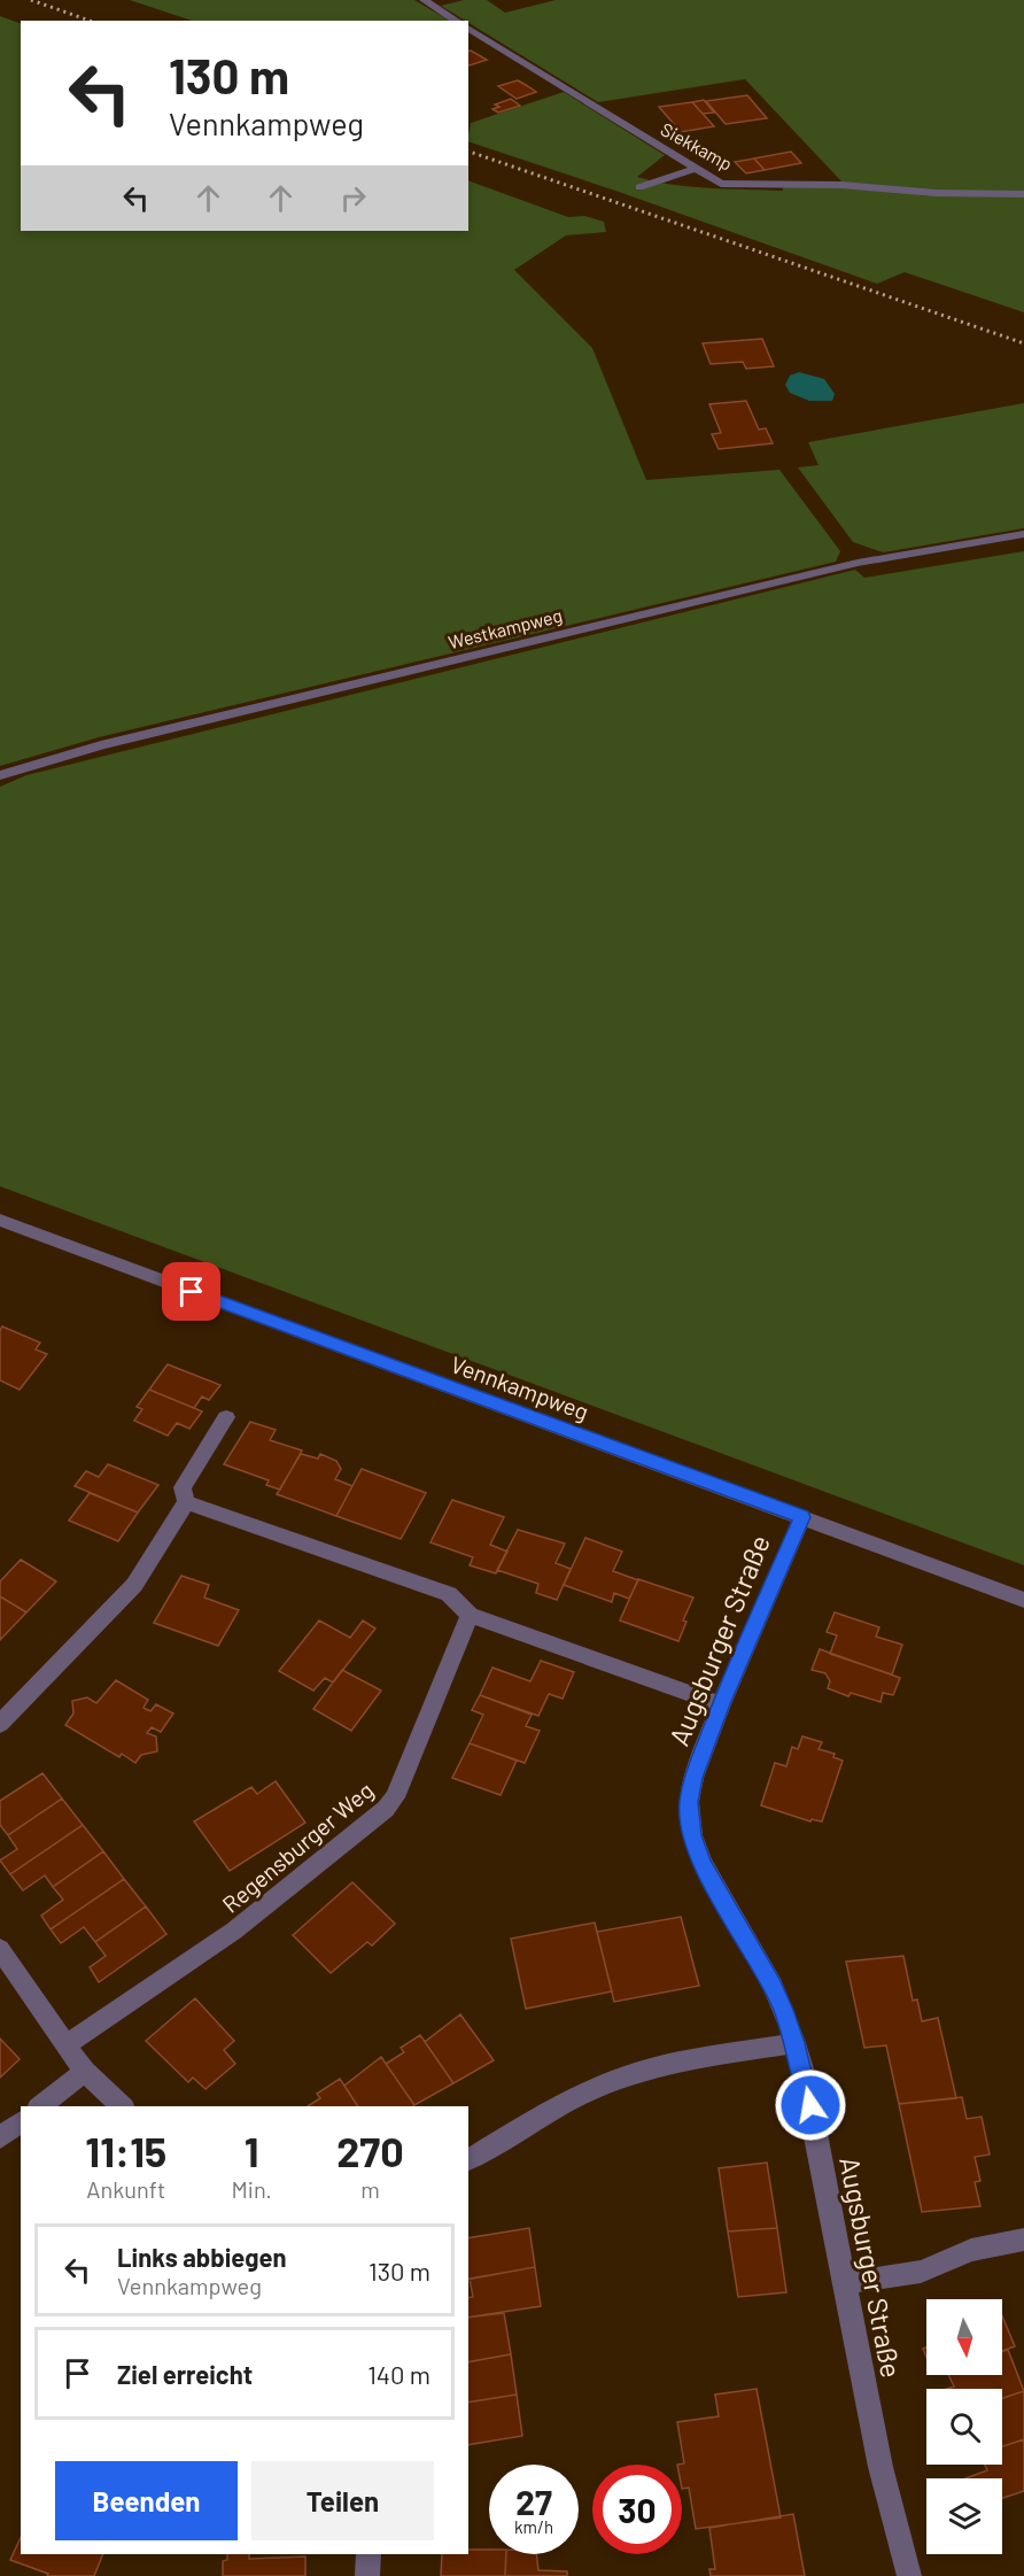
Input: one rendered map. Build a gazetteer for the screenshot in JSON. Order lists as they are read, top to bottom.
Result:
{
  "streets": {
    "street": [
      "Siekkamp",
      "Westkampweg",
      "Vennkampweg",
      "Augsburger Straße",
      "Regensburger Weg"
    ]
  },
  "crossings": [
    ["Vennkampweg", "Augsburger Straße"]
  ],
  "north": "bottom",
  "page": {
    "turn": ["130 m", "Vennkampweg"],
    "eta": [
      "11:15",
      "Ankunft",
      "1",
      "Min.",
      "270",
      "m"
    ],
    "list": [
      {
        "name": "Links abbiegen",
        "note": "Vennkampweg",
        "value": "130 m"
      },
      {
        "name": "Ziel erreicht",
        "value": "140 m"
      }
    ],
    "buttons": ["Beenden", "Teilen"],
    "speed": "27 km/h",
    "limit": "30"
  }
}
